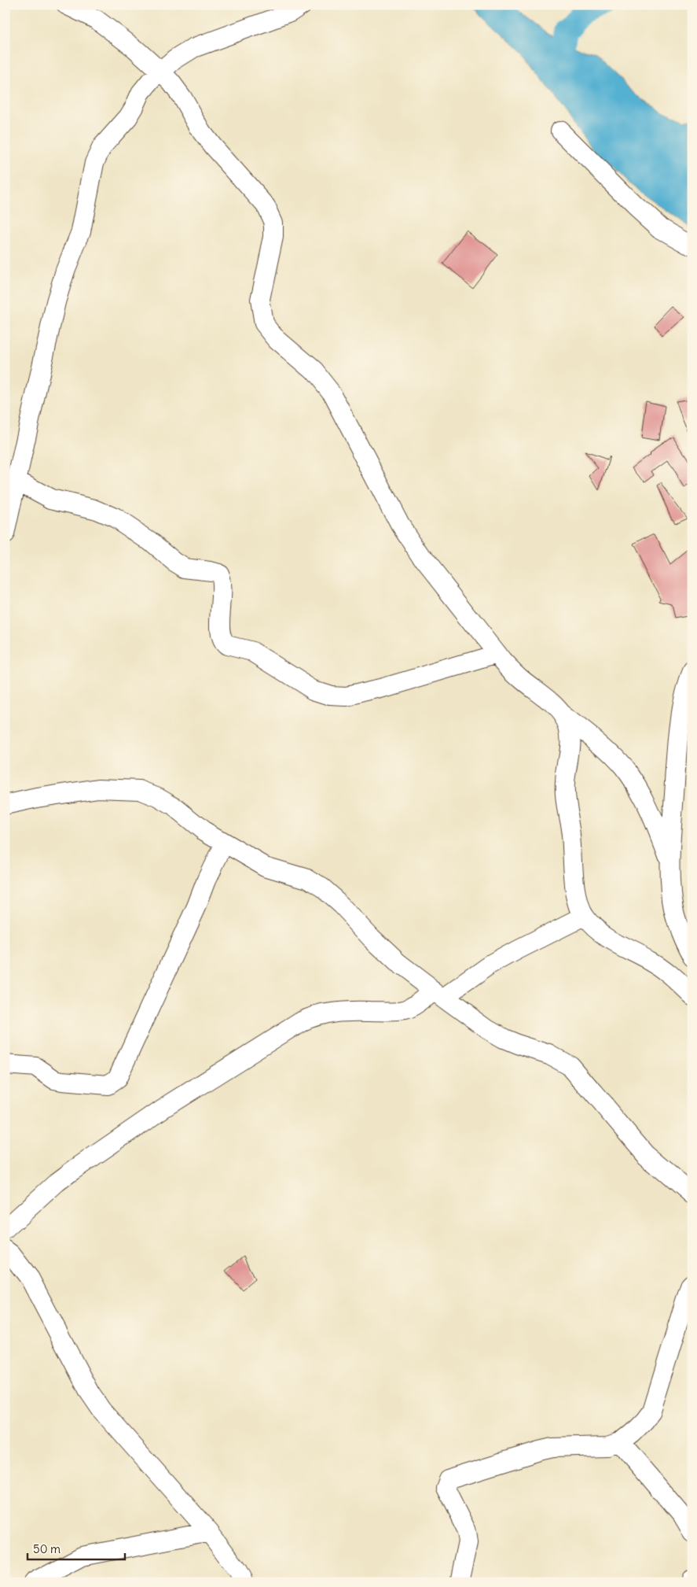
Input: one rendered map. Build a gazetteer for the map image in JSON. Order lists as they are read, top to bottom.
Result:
{
  "scale_bar": "50 m"
}
